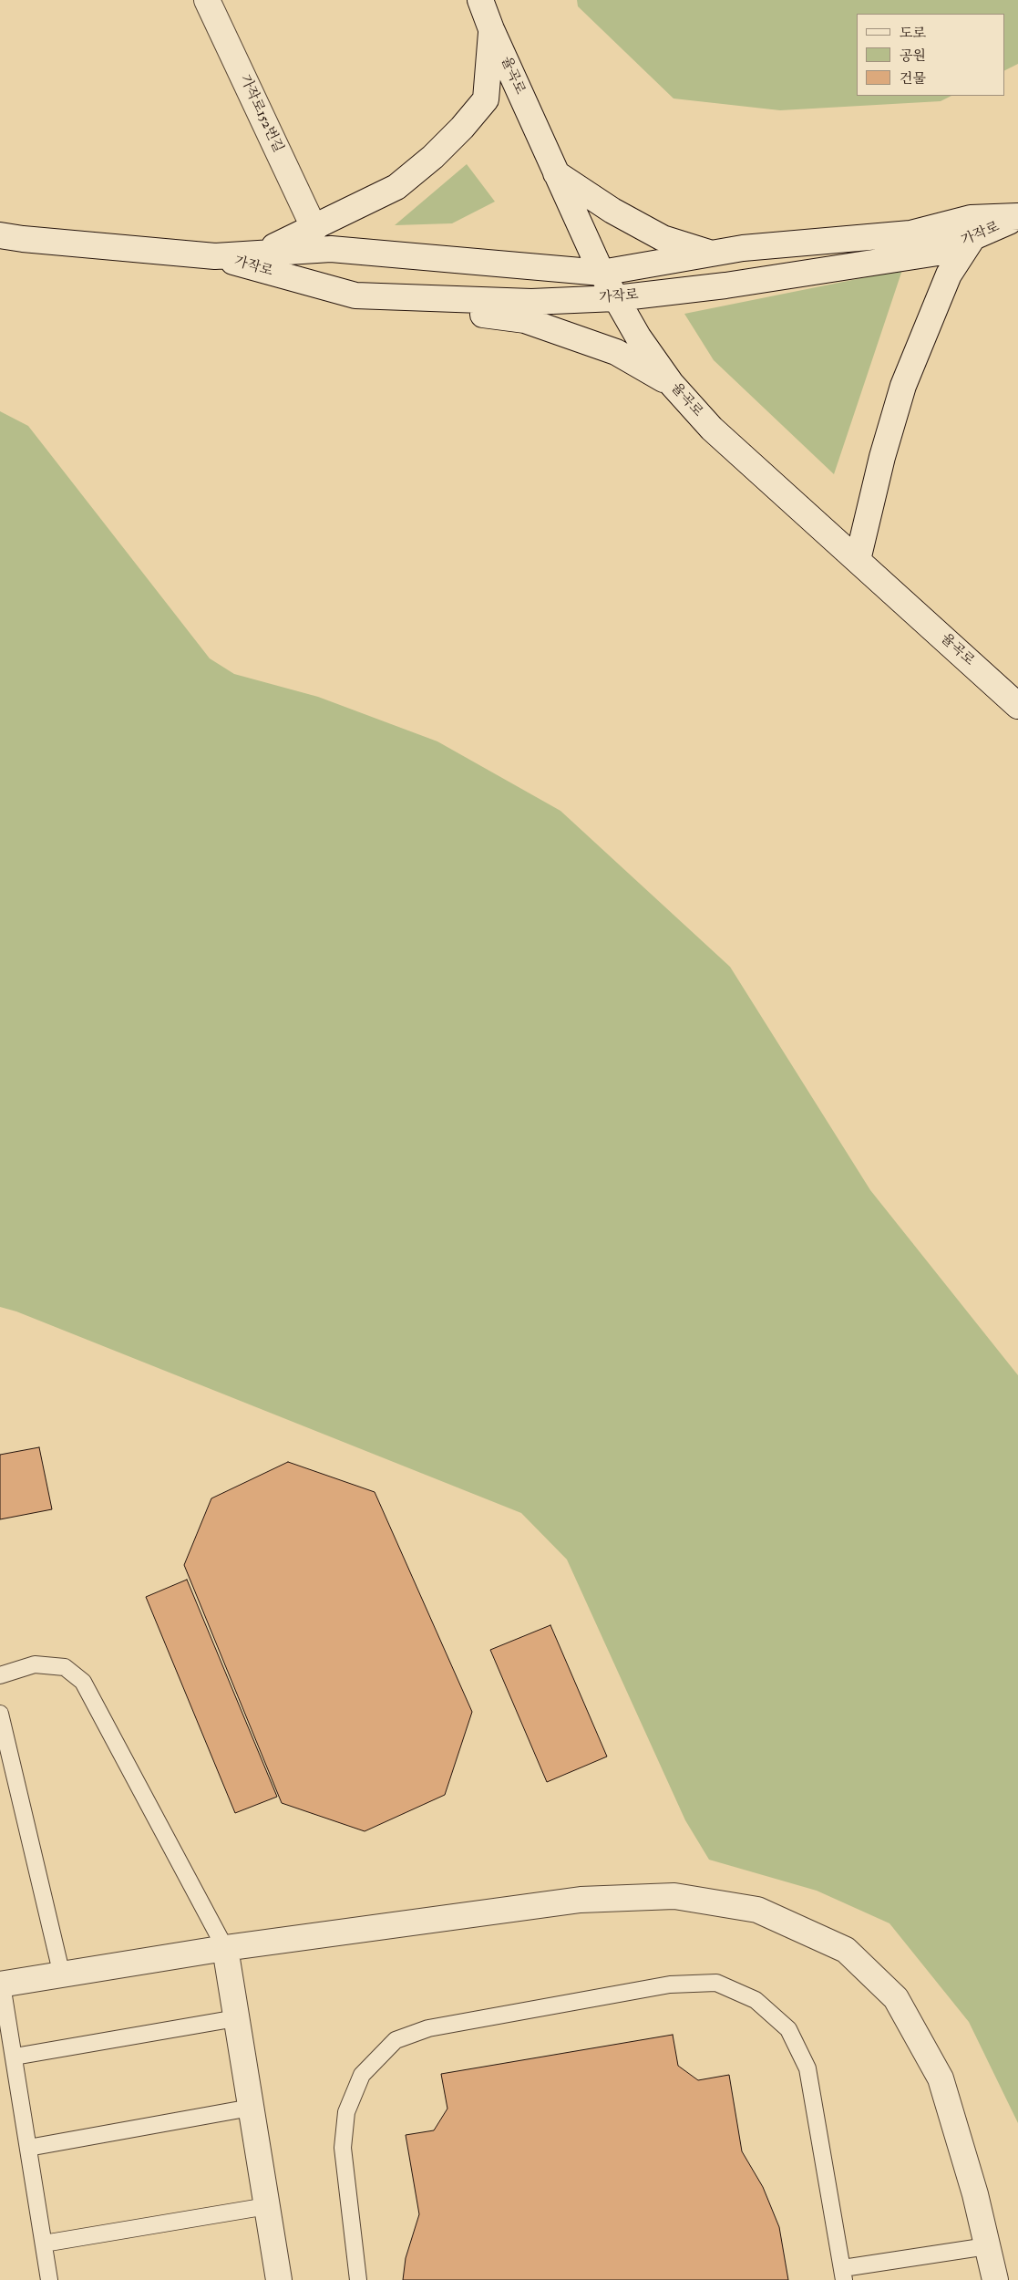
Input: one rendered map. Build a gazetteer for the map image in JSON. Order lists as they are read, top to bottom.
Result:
{
  "streets": {
    "street": ["율곡로", "가작로152번길", "가작로"]
  },
  "crossings": [
    ["율곡로", "가작로"]
  ],
  "legend": ["도로", "공원", "건물"]
}
